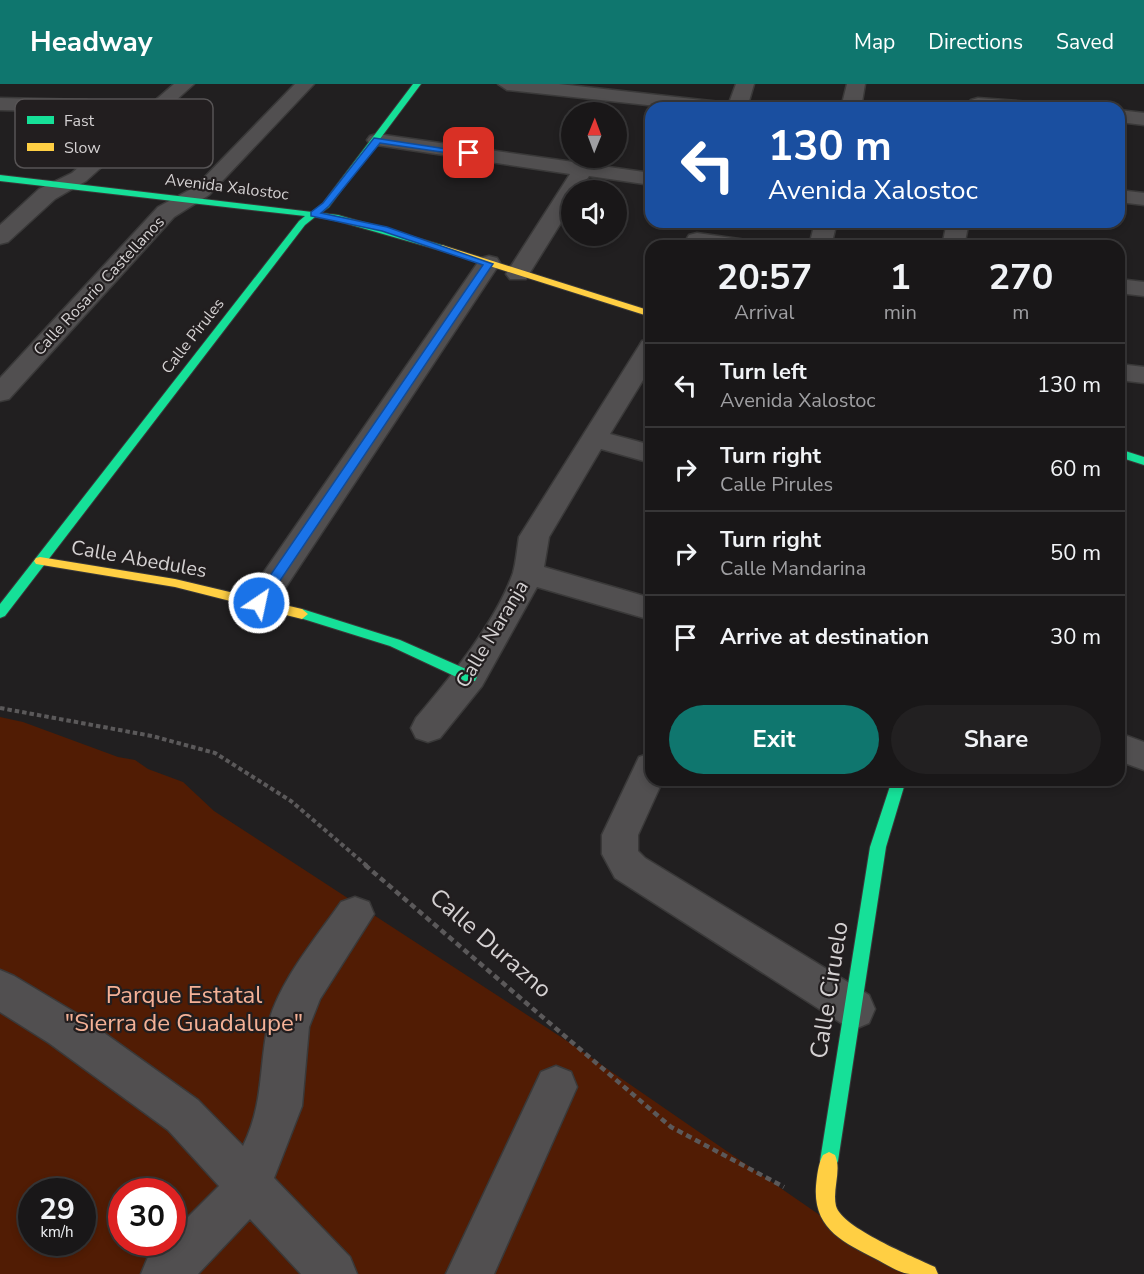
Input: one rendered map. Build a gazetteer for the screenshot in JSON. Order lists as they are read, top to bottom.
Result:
{
  "streets": {
    "street": [
      "Avenida Xalostoc",
      "Calle Rosario Castellanos",
      "Calle Pirules",
      "Calle Abedules",
      "Calle Naranja",
      "Calle Ciruelo"
    ],
    "path": ["Calle Durazno"]
  },
  "crossings": [
    ["Avenida Xalostoc", "Calle Rosario Castellanos"],
    ["Avenida Xalostoc", "Calle Pirules"],
    ["Calle Pirules", "Calle Abedules"],
    ["Calle Abedules", "Calle Naranja"],
    ["Calle Durazno", "Calle Ciruelo"]
  ],
  "parks": ["Parque Estatal \"Sierra de Guadalupe\""],
  "legend": ["Fast", "Slow"],
  "north": "top",
  "page": {
    "header": "Headway",
    "nav": ["Map", "Directions", "Saved"],
    "turn": ["130 m", "Avenida Xalostoc"],
    "eta": [
      "20:57",
      "Arrival",
      "1",
      "min",
      "270",
      "m"
    ],
    "list": [
      {
        "name": "Turn left",
        "note": "Avenida Xalostoc",
        "value": "130 m"
      },
      {
        "name": "Turn right",
        "note": "Calle Pirules",
        "value": "60 m"
      },
      {
        "name": "Turn right",
        "note": "Calle Mandarina",
        "value": "50 m"
      },
      {
        "name": "Arrive at destination",
        "value": "30 m"
      }
    ],
    "buttons": ["Exit", "Share"],
    "speed": "29 km/h",
    "limit": "30"
  }
}
